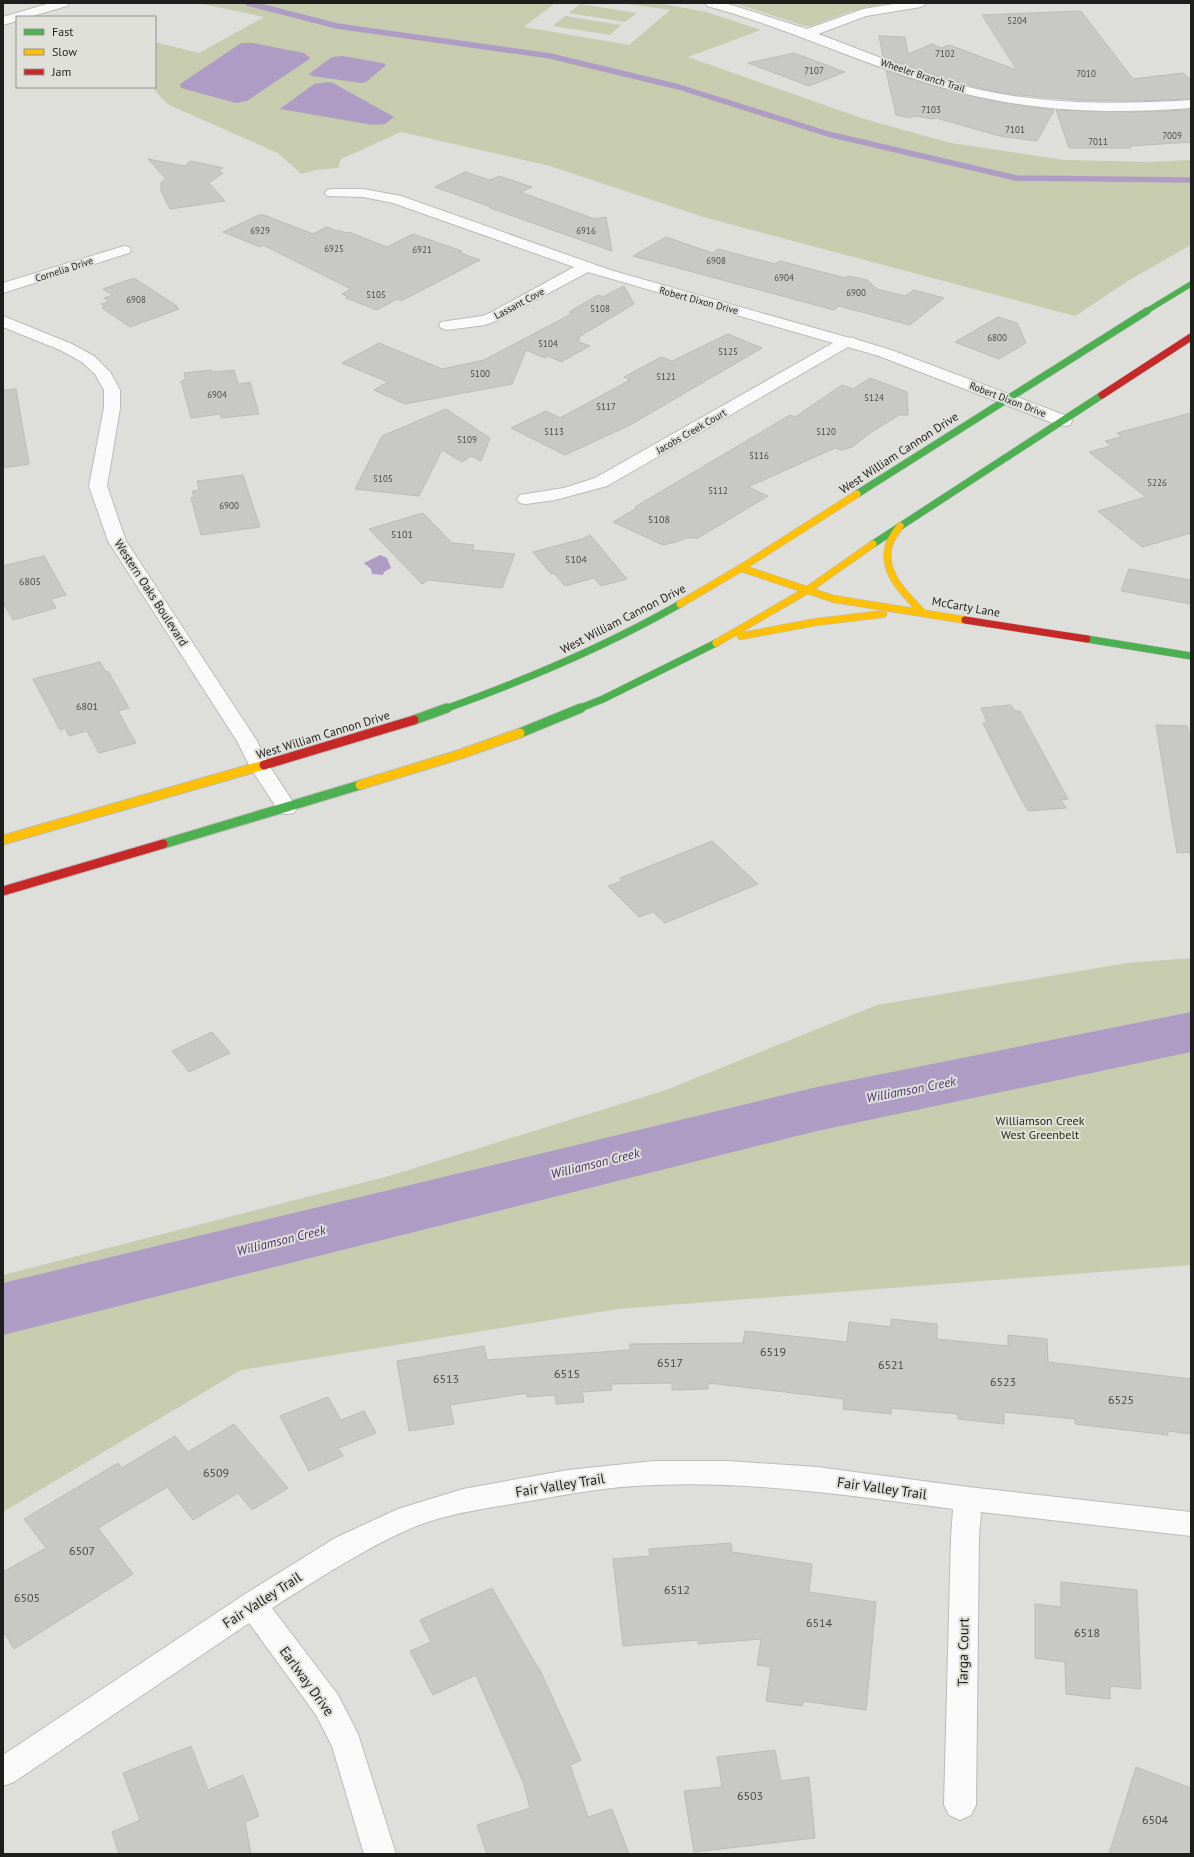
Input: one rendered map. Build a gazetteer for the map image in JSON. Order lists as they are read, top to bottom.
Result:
{
  "streets": {
    "main road": ["West William Cannon Drive", "McCarty Lane"],
    "street": [
      "Wheeler Branch Trail",
      "Cornelia Drive",
      "Robert Dixon Drive",
      "Lassant Cove",
      "Jacobs Creek Court",
      "Western Oaks Boulevard",
      "Fair Valley Trail",
      "Targa Court",
      "Earlway Drive"
    ]
  },
  "crossings": [
    ["Robert Dixon Drive", "Lassant Cove"],
    ["Robert Dixon Drive", "Jacobs Creek Court"],
    ["Robert Dixon Drive", "West William Cannon Drive"],
    ["West William Cannon Drive", "Western Oaks Boulevard"],
    ["West William Cannon Drive", "McCarty Lane"],
    ["Fair Valley Trail", "Targa Court"],
    ["Fair Valley Trail", "Earlway Drive"]
  ],
  "water": ["Williamson Creek"],
  "parks": ["Williamson Creek West Greenbelt"],
  "house_numbers": [
    "5204",
    "7102",
    "7107",
    "7010",
    "7103",
    "7101",
    "7009",
    "7011",
    "6929",
    "6916",
    "6925",
    "6921",
    "6908",
    "6904",
    "6900",
    "5105",
    "6908",
    "5108",
    "6800",
    "5104",
    "5125",
    "5100",
    "5121",
    "6904",
    "5124",
    "5117",
    "5113",
    "5120",
    "5109",
    "5116",
    "5105",
    "5226",
    "5112",
    "6900",
    "5108",
    "5101",
    "5104",
    "6805",
    "6801",
    "6519",
    "6517",
    "6521",
    "6515",
    "6513",
    "6523",
    "6525",
    "6509",
    "6507",
    "6512",
    "6505",
    "6514",
    "6518",
    "6503",
    "6504"
  ],
  "legend": ["Fast", "Slow", "Jam"]
}
